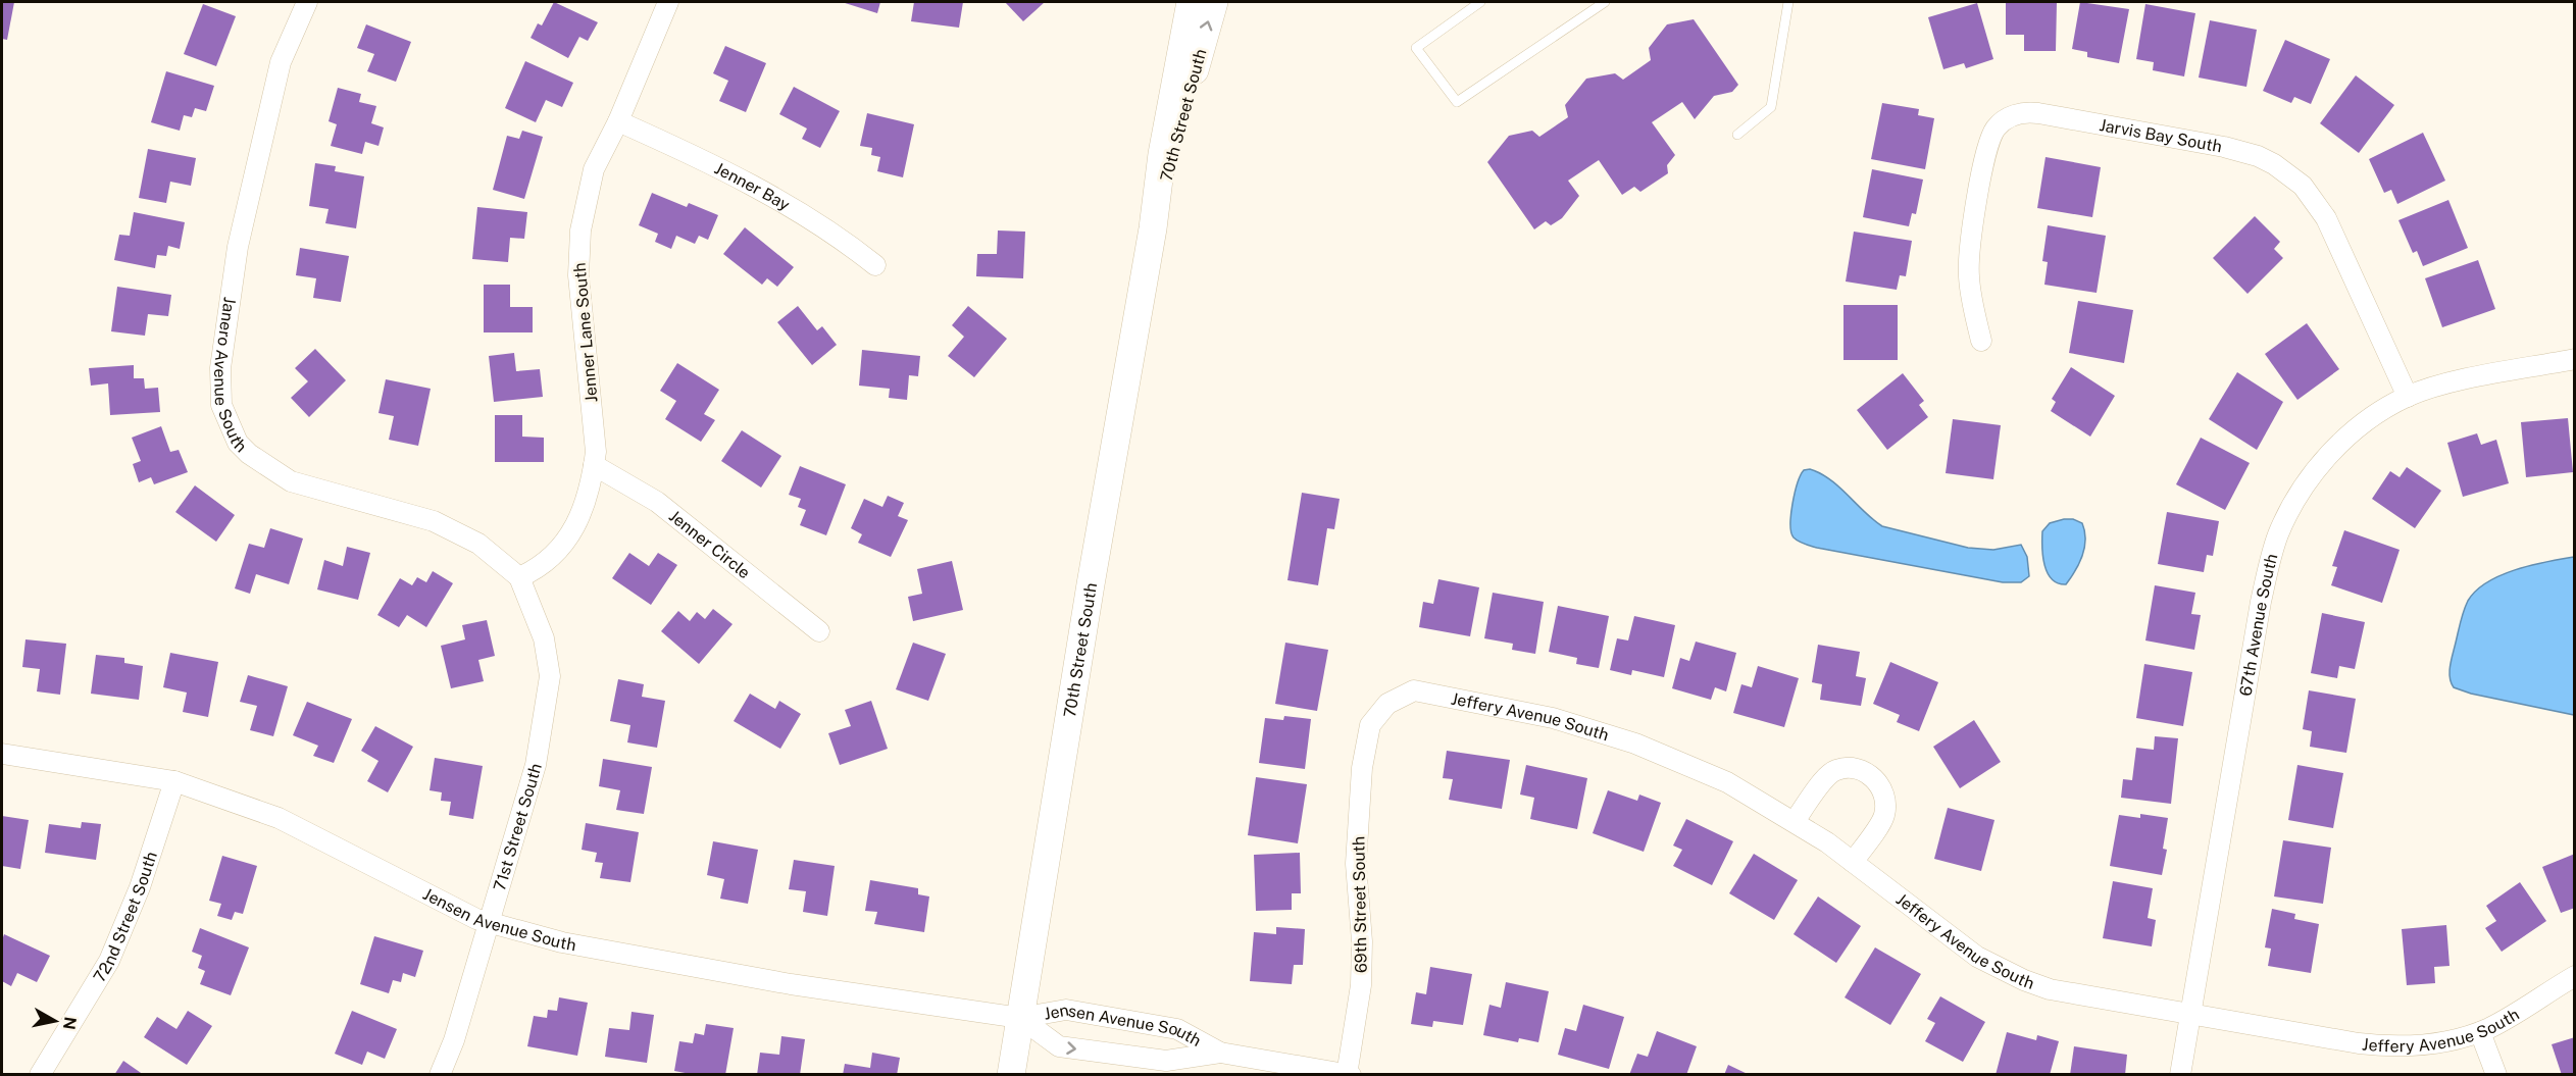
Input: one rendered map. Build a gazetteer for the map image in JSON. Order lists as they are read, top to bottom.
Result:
{
  "streets": {
    "main road": ["70th Street South"],
    "street": [
      "Jarvis Bay South",
      "Jenner Bay",
      "Jenner Lane South",
      "Janero Avenue South",
      "Jenner Circle",
      "67th Avenue South",
      "Jeffery Avenue South",
      "71st Street South",
      "69th Street South",
      "72nd Street South",
      "Jensen Avenue South"
    ]
  },
  "crossings": [
    ["70th Street South", "Jensen Avenue South"],
    ["Jarvis Bay South", "67th Avenue South"],
    ["Jenner Bay", "Jenner Lane South"],
    ["Jenner Lane South", "Janero Avenue South"],
    ["Jenner Lane South", "Jenner Circle"],
    ["Jenner Lane South", "71st Street South"],
    ["Janero Avenue South", "71st Street South"],
    ["67th Avenue South", "Jeffery Avenue South"],
    ["Jeffery Avenue South", "69th Street South"],
    ["71st Street South", "Jensen Avenue South"],
    ["69th Street South", "Jensen Avenue South"],
    ["72nd Street South", "Jensen Avenue South"]
  ],
  "north": "right"
}
